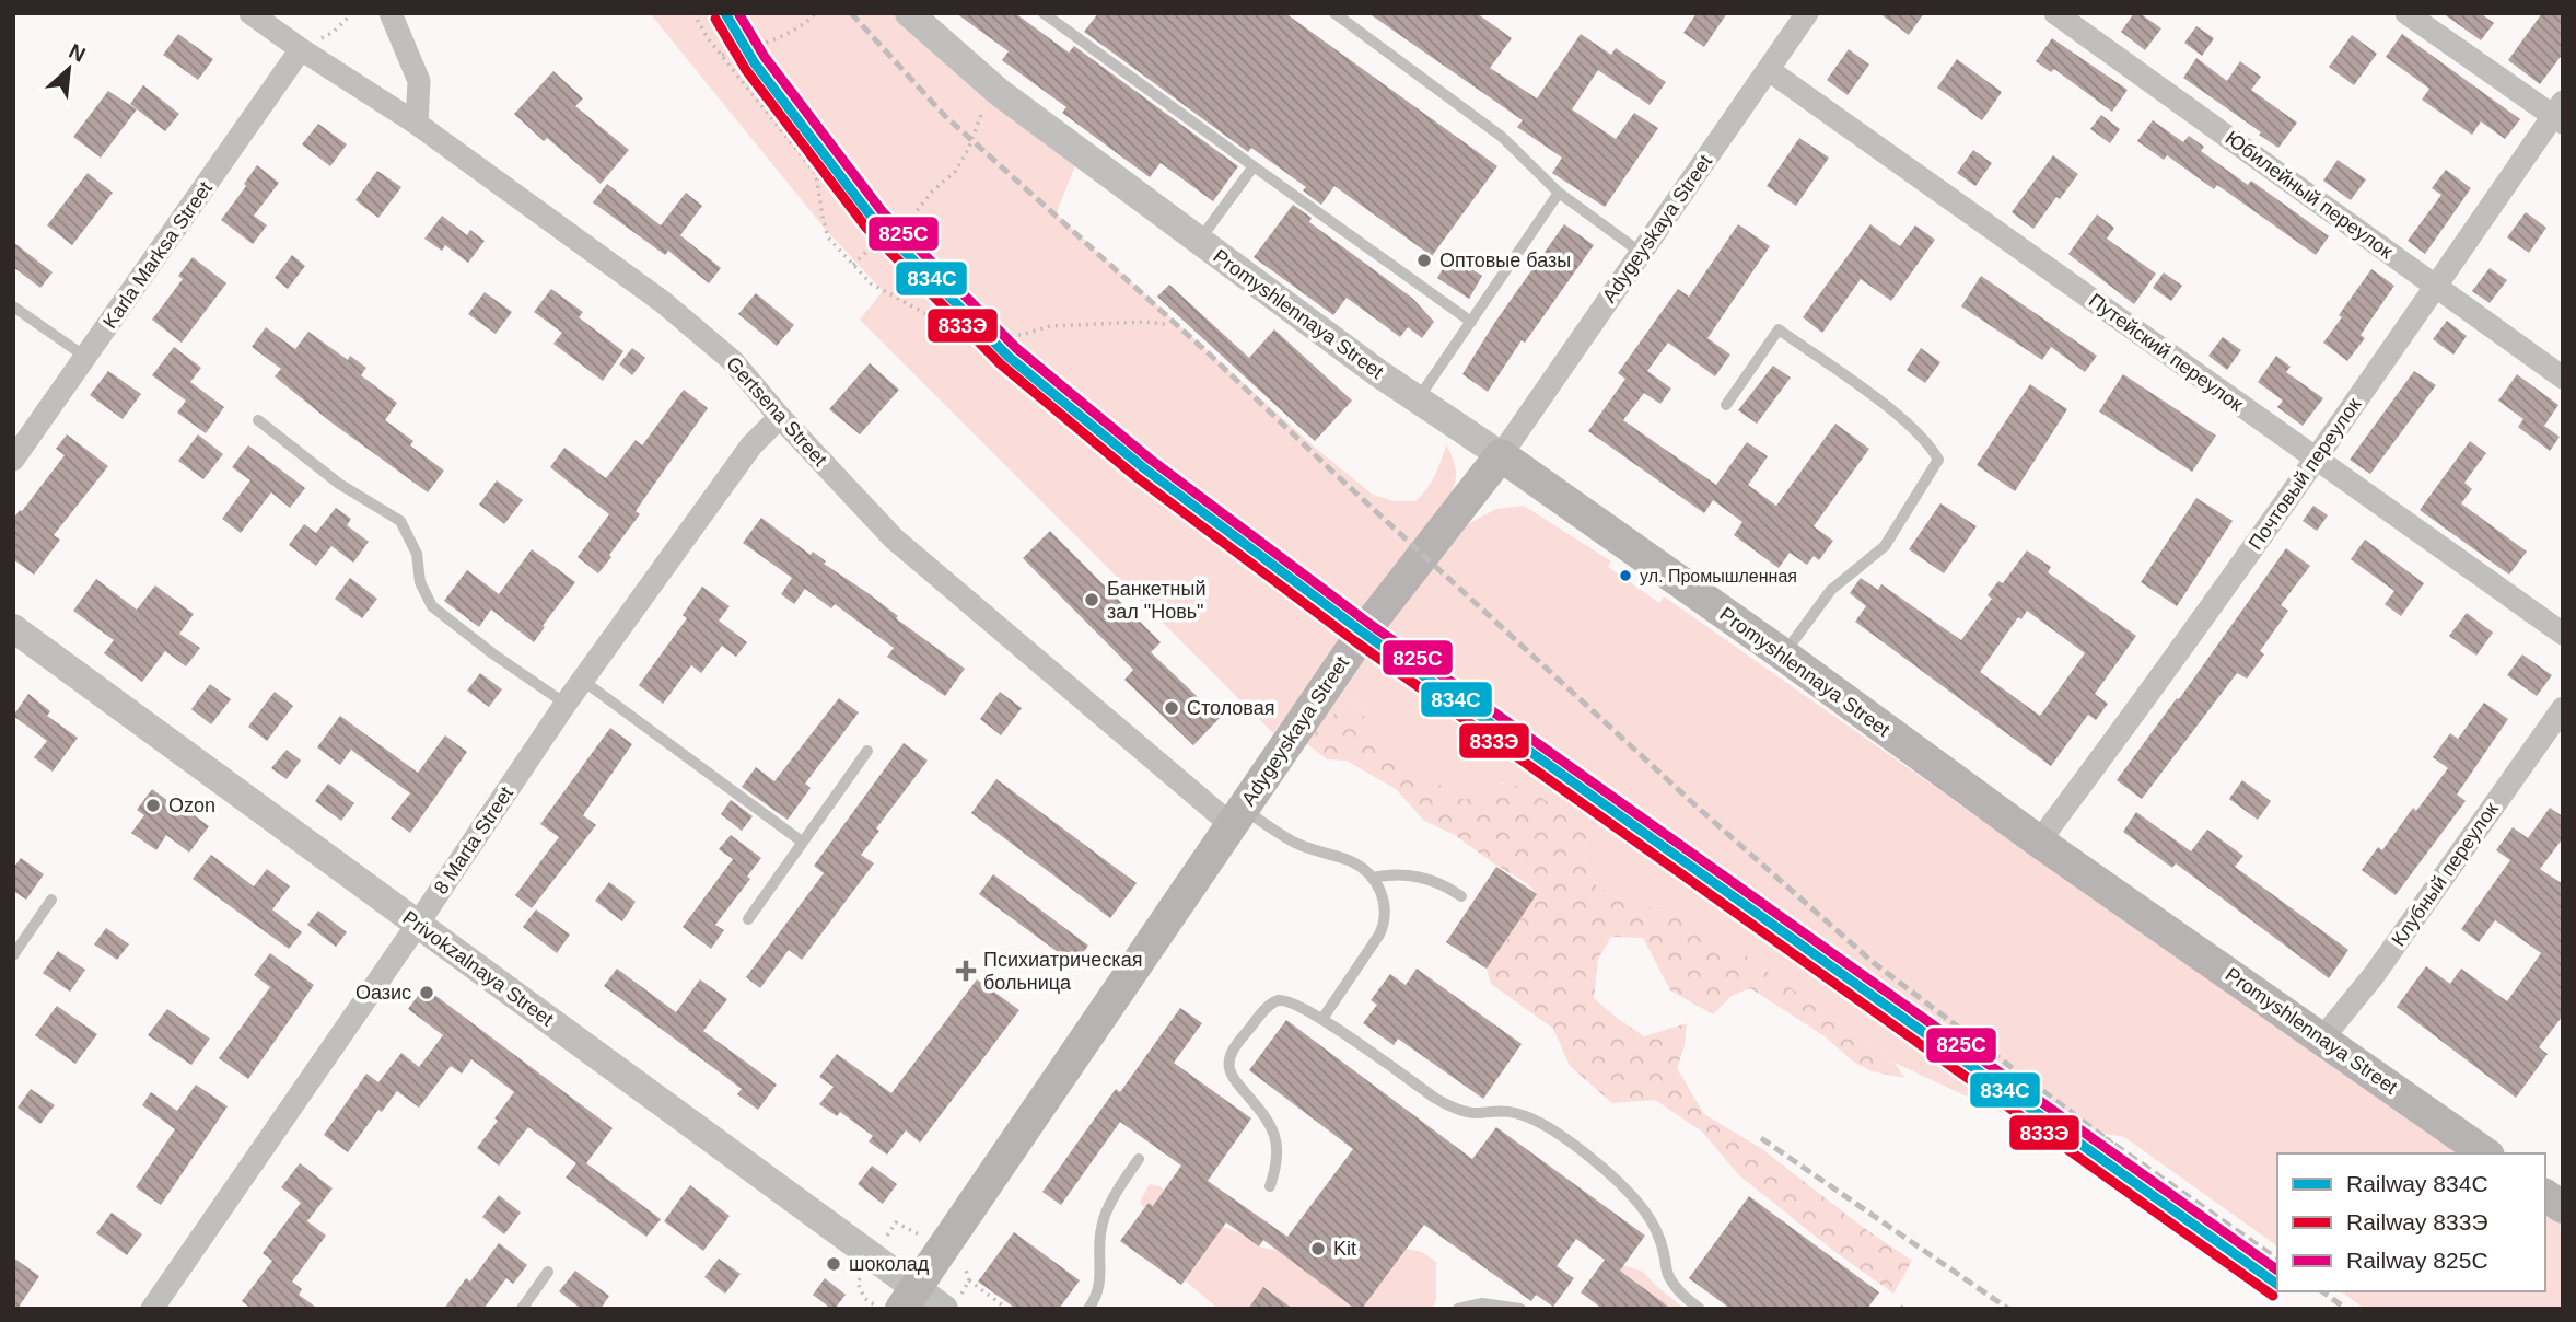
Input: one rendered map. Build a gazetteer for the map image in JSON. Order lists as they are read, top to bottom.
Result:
{
  "streets": {
    "main road": ["Adygeyskaya Street", "Promyshlennaya Street"],
    "street": [
      "Юбилейный переулок",
      "Karla Marksa Street",
      "Путейский переулок",
      "Gertsena Street",
      "Почтовый переулок",
      "8 Marta Street",
      "Клубный переулок",
      "Privokzalnaya Street"
    ]
  },
  "crossings": [
    ["Юбилейный переулок", "Почтовый переулок"],
    ["Adygeyskaya Street", "Promyshlennaya Street"],
    ["Adygeyskaya Street", "Путейский переулок"],
    ["Adygeyskaya Street", "Gertsena Street"],
    ["Adygeyskaya Street", "Privokzalnaya Street"],
    ["Karla Marksa Street", "Gertsena Street"],
    ["Promyshlennaya Street", "Почтовый переулок"],
    ["Promyshlennaya Street", "Клубный переулок"],
    ["Путейский переулок", "Почтовый переулок"],
    ["Gertsena Street", "8 Marta Street"],
    ["8 Marta Street", "Privokzalnaya Street"]
  ],
  "places": {
    "other": [
      "Оптовые базы",
      "ул. Промышленная",
      "Банкетный зал \"Новь\"",
      "Столовая",
      "Ozon",
      "Оазис",
      "Kit",
      "шоколад"
    ],
    "health": ["Психиатрическая больница"]
  },
  "lines": ["rail line 834С", "rail line 825С", "rail line 833Э"],
  "legend": ["Railway 834С", "Railway 833Э", "Railway 825С"],
  "north": "top right"
}
